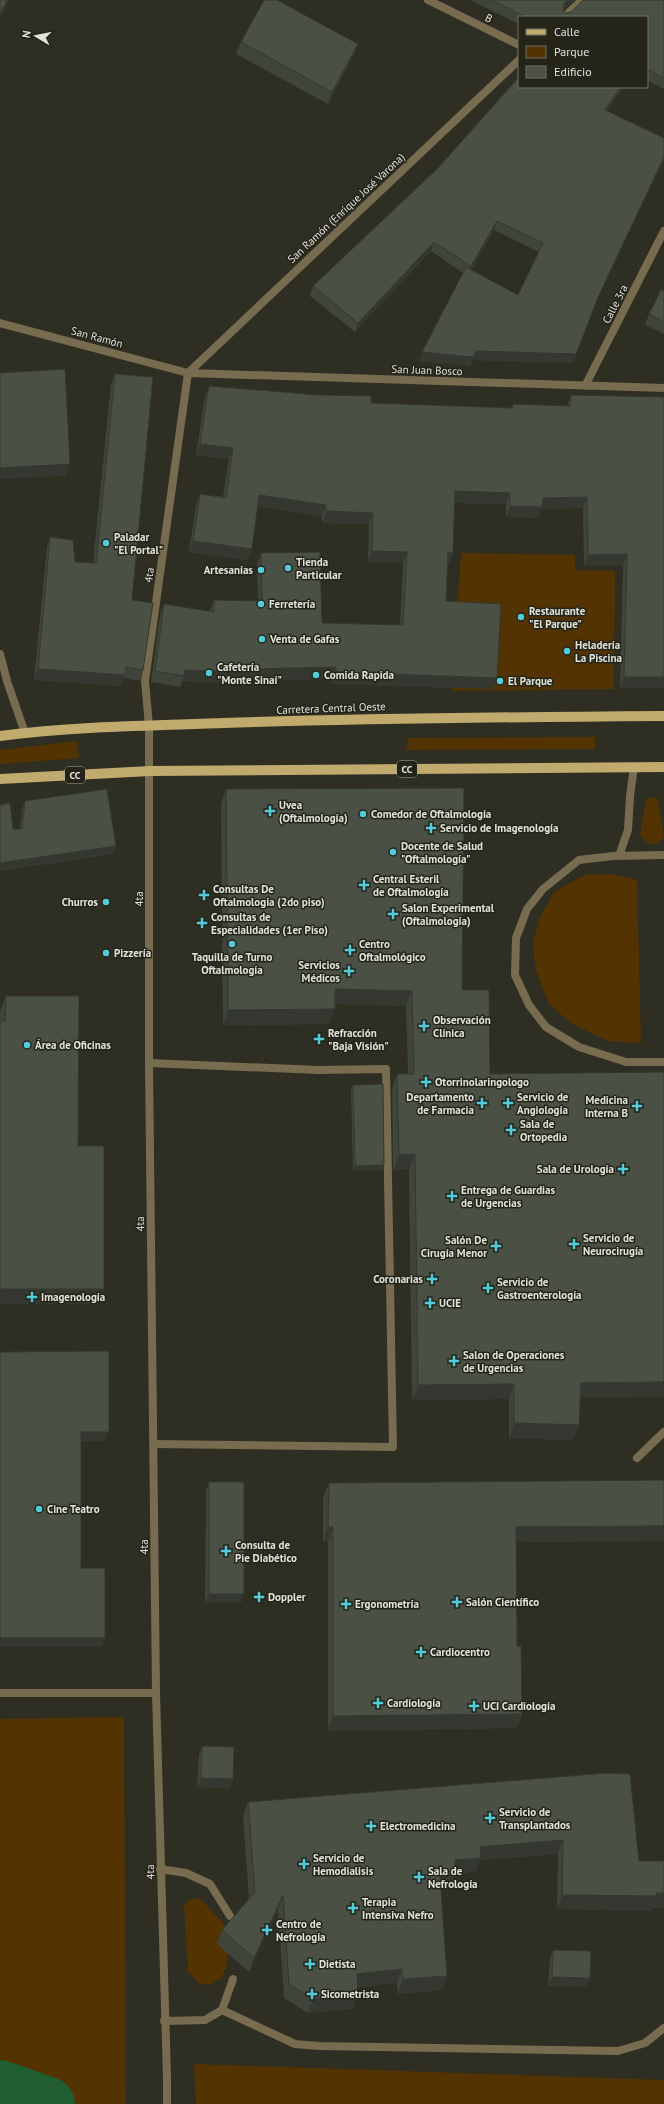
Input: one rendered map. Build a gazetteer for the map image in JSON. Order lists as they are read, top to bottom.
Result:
{
  "streets": {
    "main road": ["Carretera Central Oeste", "CC"],
    "street": [
      "B",
      "San Ramón (Enrique José Varona)",
      "Calle 3ra",
      "San Ramón",
      "San Juan Bosco",
      "4ta"
    ]
  },
  "crossings": [
    ["San Ramón (Enrique José Varona)", "San Ramón"],
    ["San Ramón (Enrique José Varona)", "San Juan Bosco"],
    ["San Ramón (Enrique José Varona)", "4ta"],
    ["Calle 3ra", "San Juan Bosco"],
    ["San Ramón", "San Juan Bosco"],
    ["San Ramón", "4ta"],
    ["San Juan Bosco", "4ta"],
    ["4ta", "Carretera Central Oeste"],
    ["4ta", "CC"]
  ],
  "places": {
    "other": [
      "Paladar \"El Portal\"",
      "Tienda Particular",
      "Artesanías",
      "Ferretería",
      "Restaurante \"El Parque\"",
      "Venta de Gafas",
      "Heladería La Piscina",
      "Cafetería \"Monte Sinaí\"",
      "Comida Rapida",
      "El Parque",
      "Comedor de Oftalmología",
      "Docente de Salud \"Oftalmología\"",
      "Churros",
      "Taquilla de Turno Oftalmología",
      "Pizzería",
      "Área de Oficinas",
      "Cine Teatro"
    ],
    "health": [
      "Uvea (Oftalmología)",
      "Servicio de Imagenología",
      "Central Esteril de Oftalmología",
      "Consultas De Oftalmología (2do piso)",
      "Salon Experimental (Oftalmología)",
      "Consultas de Especialidades (1er Piso)",
      "Centro Oftalmológico",
      "Servicios Médicos",
      "Observación Clínica",
      "Refracción \"Baja Visión\"",
      "Otorrinolaringologo",
      "Departamento de Farmacia",
      "Servicio de Angiología",
      "Medicina Interna B",
      "Sala de Ortopedia",
      "Sala de Urología",
      "Entrega de Guardias de Urgencias",
      "Servicio de Neurocirugía",
      "Salón De Cirugía Menor",
      "Coronarias",
      "Servicio de Gastroenterología",
      "Imagenología",
      "UCIE",
      "Salon de Operaciones de Urgencias",
      "Consulta de Pie Diabético",
      "Doppler",
      "Salón Científico",
      "Ergonometría",
      "Cardiocentro",
      "Cardiología",
      "UCI Cardiología",
      "Servicio de Transplantados",
      "Electromedicina",
      "Servicio de Hemodialisis",
      "Sala de Nefrología",
      "Terapia Intensiva Nefro",
      "Centro de Nefrología",
      "Dietista",
      "Sicometrista"
    ]
  },
  "legend": ["Calle", "Parque", "Edificio"],
  "north": "left"
}
